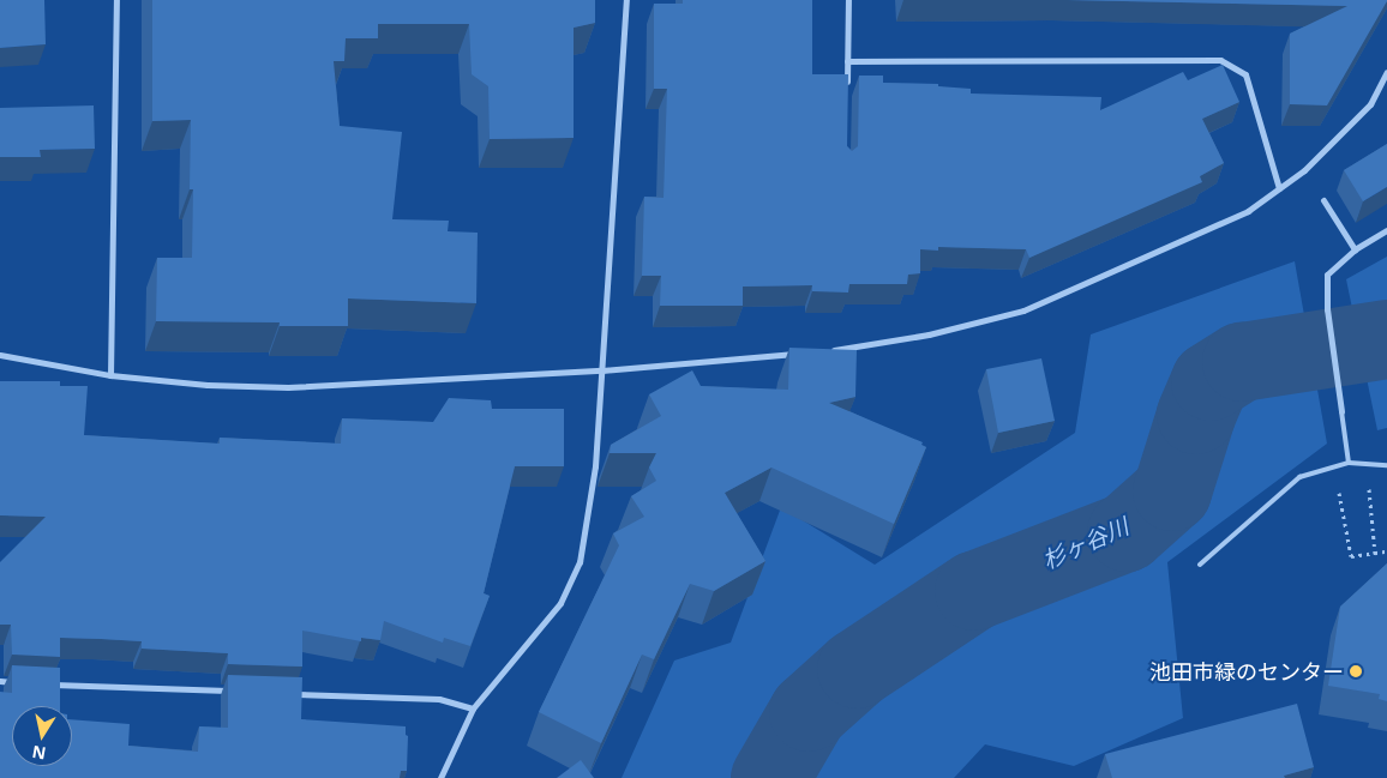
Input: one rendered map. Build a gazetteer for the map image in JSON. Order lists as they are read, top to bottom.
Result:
{
  "water": ["杉ヶ谷川"],
  "places": ["池田市緑のセンター"],
  "north": "bottom"
}
